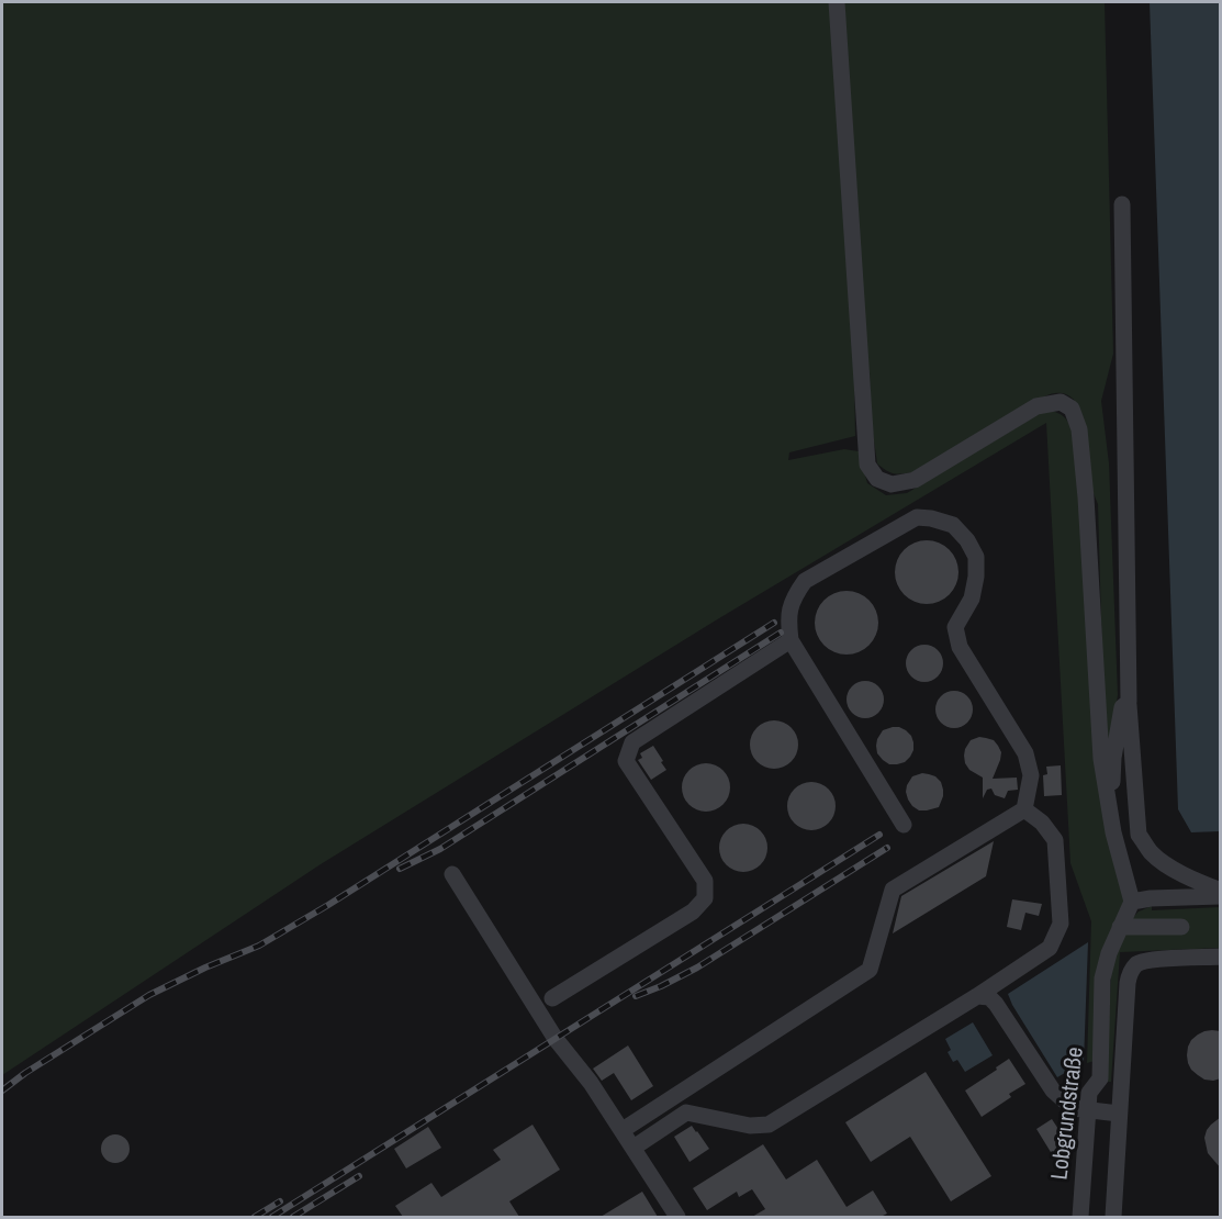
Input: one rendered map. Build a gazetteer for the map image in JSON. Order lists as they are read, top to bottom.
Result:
{
  "streets": {
    "lane": ["Lobgrundstraße"]
  }
}
